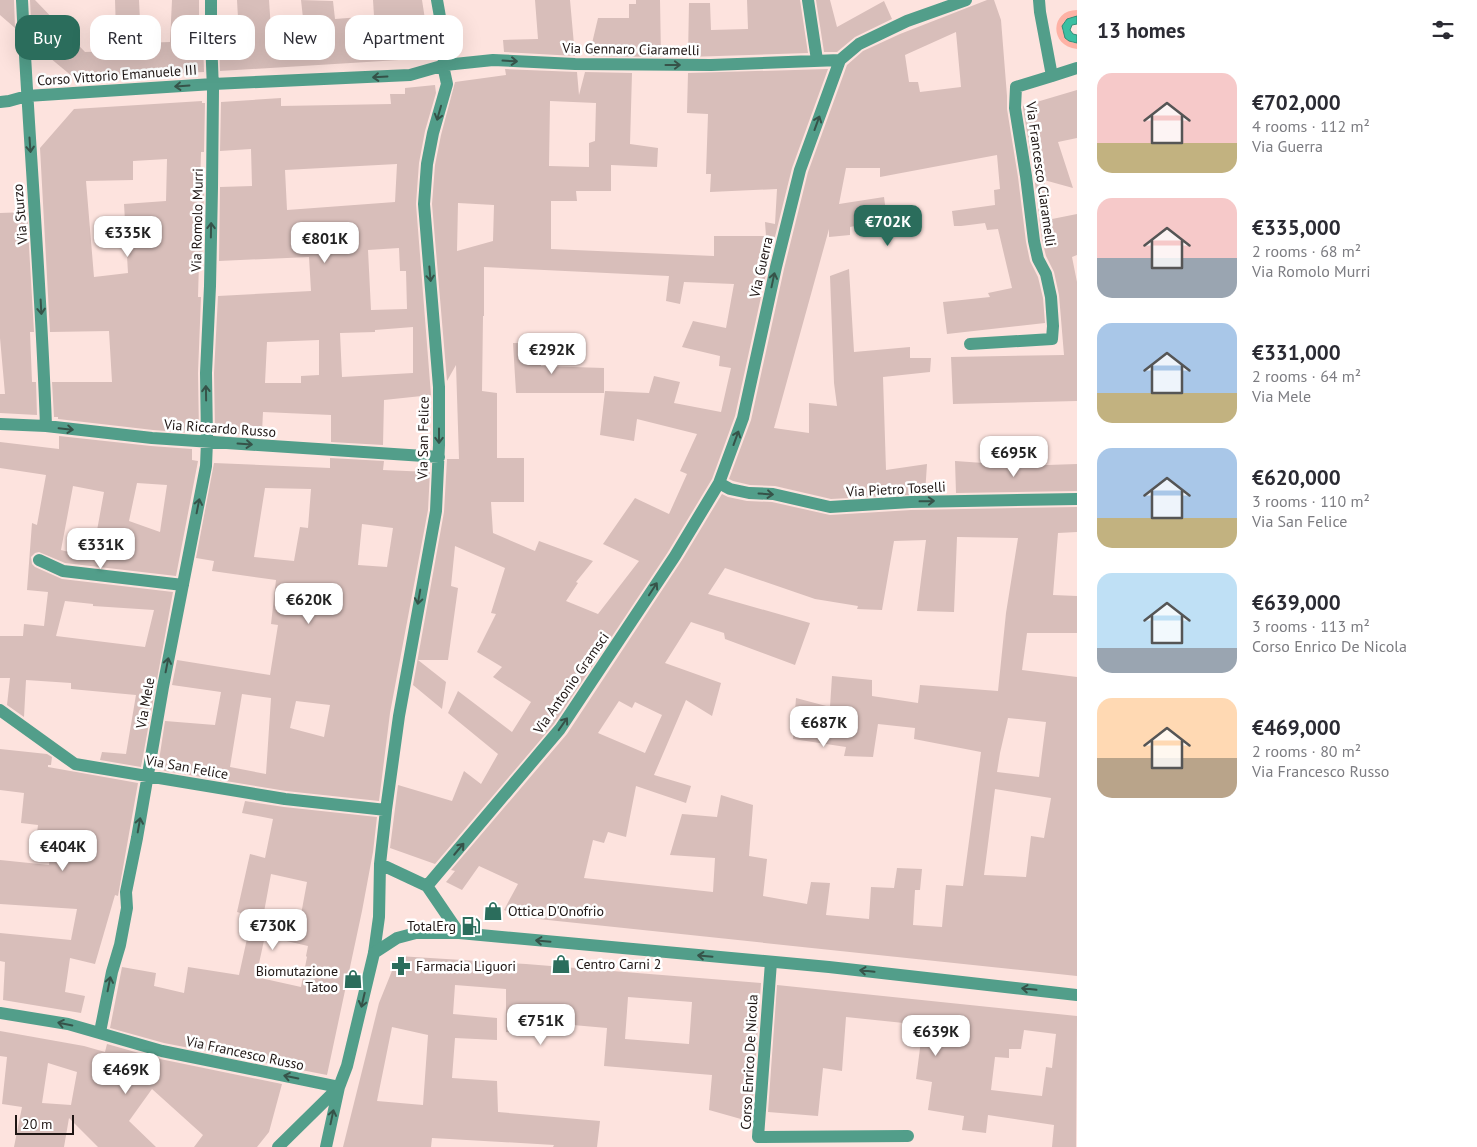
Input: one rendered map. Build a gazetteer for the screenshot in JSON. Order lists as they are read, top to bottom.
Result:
{
  "streets": {
    "street": [
      "Via Gennaro Ciaramelli",
      "Corso Vittorio Emanuele III",
      "Via Francesco Ciaramelli",
      "Via Sturzo",
      "Via Romolo Murri",
      "Via Guerra",
      "Via Riccardo Russo",
      "Via San Felice",
      "Via Pietro Toselli",
      "Via Antonio Gramsci",
      "Via Mele",
      "Via Francesco Russo",
      "Corso Enrico De Nicola"
    ]
  },
  "crossings": [
    ["Via Gennaro Ciaramelli", "Corso Vittorio Emanuele III"],
    ["Via Gennaro Ciaramelli", "Via Guerra"],
    ["Via Gennaro Ciaramelli", "Via San Felice"],
    ["Corso Vittorio Emanuele III", "Via Sturzo"],
    ["Corso Vittorio Emanuele III", "Via Romolo Murri"],
    ["Corso Vittorio Emanuele III", "Via San Felice"],
    ["Via Sturzo", "Via Riccardo Russo"],
    ["Via Romolo Murri", "Via Riccardo Russo"],
    ["Via Romolo Murri", "Via Mele"],
    ["Via Guerra", "Via Pietro Toselli"],
    ["Via Guerra", "Via Antonio Gramsci"],
    ["Via Riccardo Russo", "Via San Felice"],
    ["Via Riccardo Russo", "Via Mele"],
    ["Via San Felice", "Via Mele"],
    ["Via San Felice", "Via Francesco Russo"],
    ["Via Pietro Toselli", "Via Antonio Gramsci"],
    ["Via Mele", "Via Francesco Russo"]
  ],
  "one_way": [
    "Via Gennaro Ciaramelli",
    "Corso Vittorio Emanuele III",
    "Via Sturzo",
    "Via Romolo Murri",
    "Via Guerra",
    "Via Riccardo Russo",
    "Via San Felice",
    "Via Pietro Toselli",
    "Via Antonio Gramsci",
    "Via Mele",
    "Via Francesco Russo"
  ],
  "places": {
    "shop": ["Ottica D'Onofrio", "Centro Carni 2", "Biomutazione Tatoo"],
    "fuel station": ["TotalErg"],
    "pharmacy": ["Farmacia Liguori"]
  },
  "scale_bar": "20 m",
  "page": {
    "heading": "13 homes",
    "chip": [
      "Buy",
      "Rent",
      "Filters",
      "New",
      "Apartment"
    ],
    "list": [
      {
        "name": "€702,000",
        "note": "4 rooms · 112 m² · Via Guerra"
      },
      {
        "name": "€335,000",
        "note": "2 rooms · 68 m² · Via Romolo Murri"
      },
      {
        "name": "€331,000",
        "note": "2 rooms · 64 m² · Via Mele"
      },
      {
        "name": "€620,000",
        "note": "3 rooms · 110 m² · Via San Felice"
      },
      {
        "name": "€639,000",
        "note": "3 rooms · 113 m² · Corso Enrico De Nicola"
      },
      {
        "name": "€469,000",
        "note": "2 rooms · 80 m² · Via Francesco Russo"
      }
    ],
    "price": [
      "€702K",
      "€335K",
      "€801K",
      "€292K",
      "€695K",
      "€331K",
      "€620K",
      "€687K",
      "€404K",
      "€730K",
      "€751K",
      "€639K",
      "€469K"
    ],
    "scale": "20 m"
  }
}
